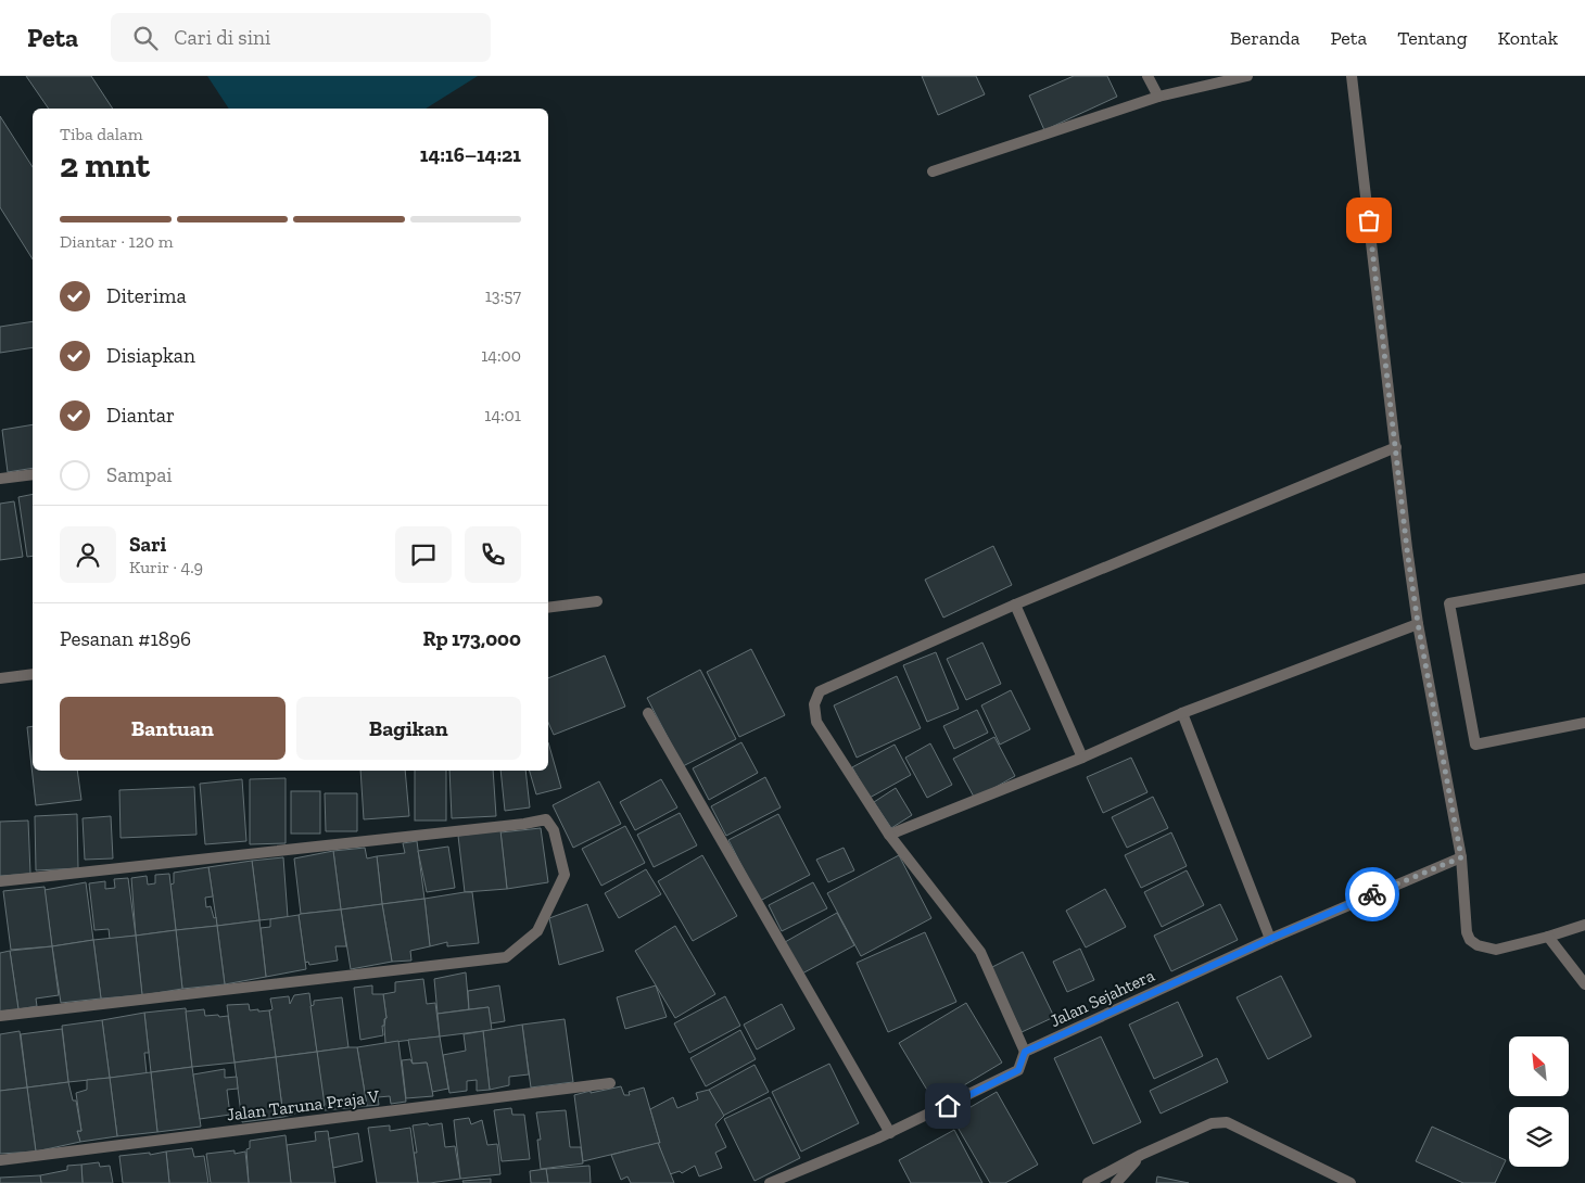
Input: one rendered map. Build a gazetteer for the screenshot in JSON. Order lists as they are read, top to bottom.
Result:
{
  "streets": {
    "street": ["Jalan Sejahtera", "Jalan Taruna Praja V"]
  },
  "north": "top left",
  "page": {
    "header": "Peta",
    "search": "Cari di sini",
    "nav": [
      "Beranda",
      "Peta",
      "Tentang",
      "Kontak"
    ],
    "heading": ["2 mnt", "Tiba dalam", "14:16–14:21"],
    "panel": [
      "Sari",
      "Kurir · 4.9",
      "Pesanan #1896",
      "Rp 173,000"
    ],
    "bar": "Diantar · 120 m",
    "list": [
      ["Diterima", "13:57"],
      ["Disiapkan", "14:00"],
      ["Diantar", "14:01"],
      "Sampai"
    ],
    "buttons": ["Bantuan", "Bagikan"]
  }
}
